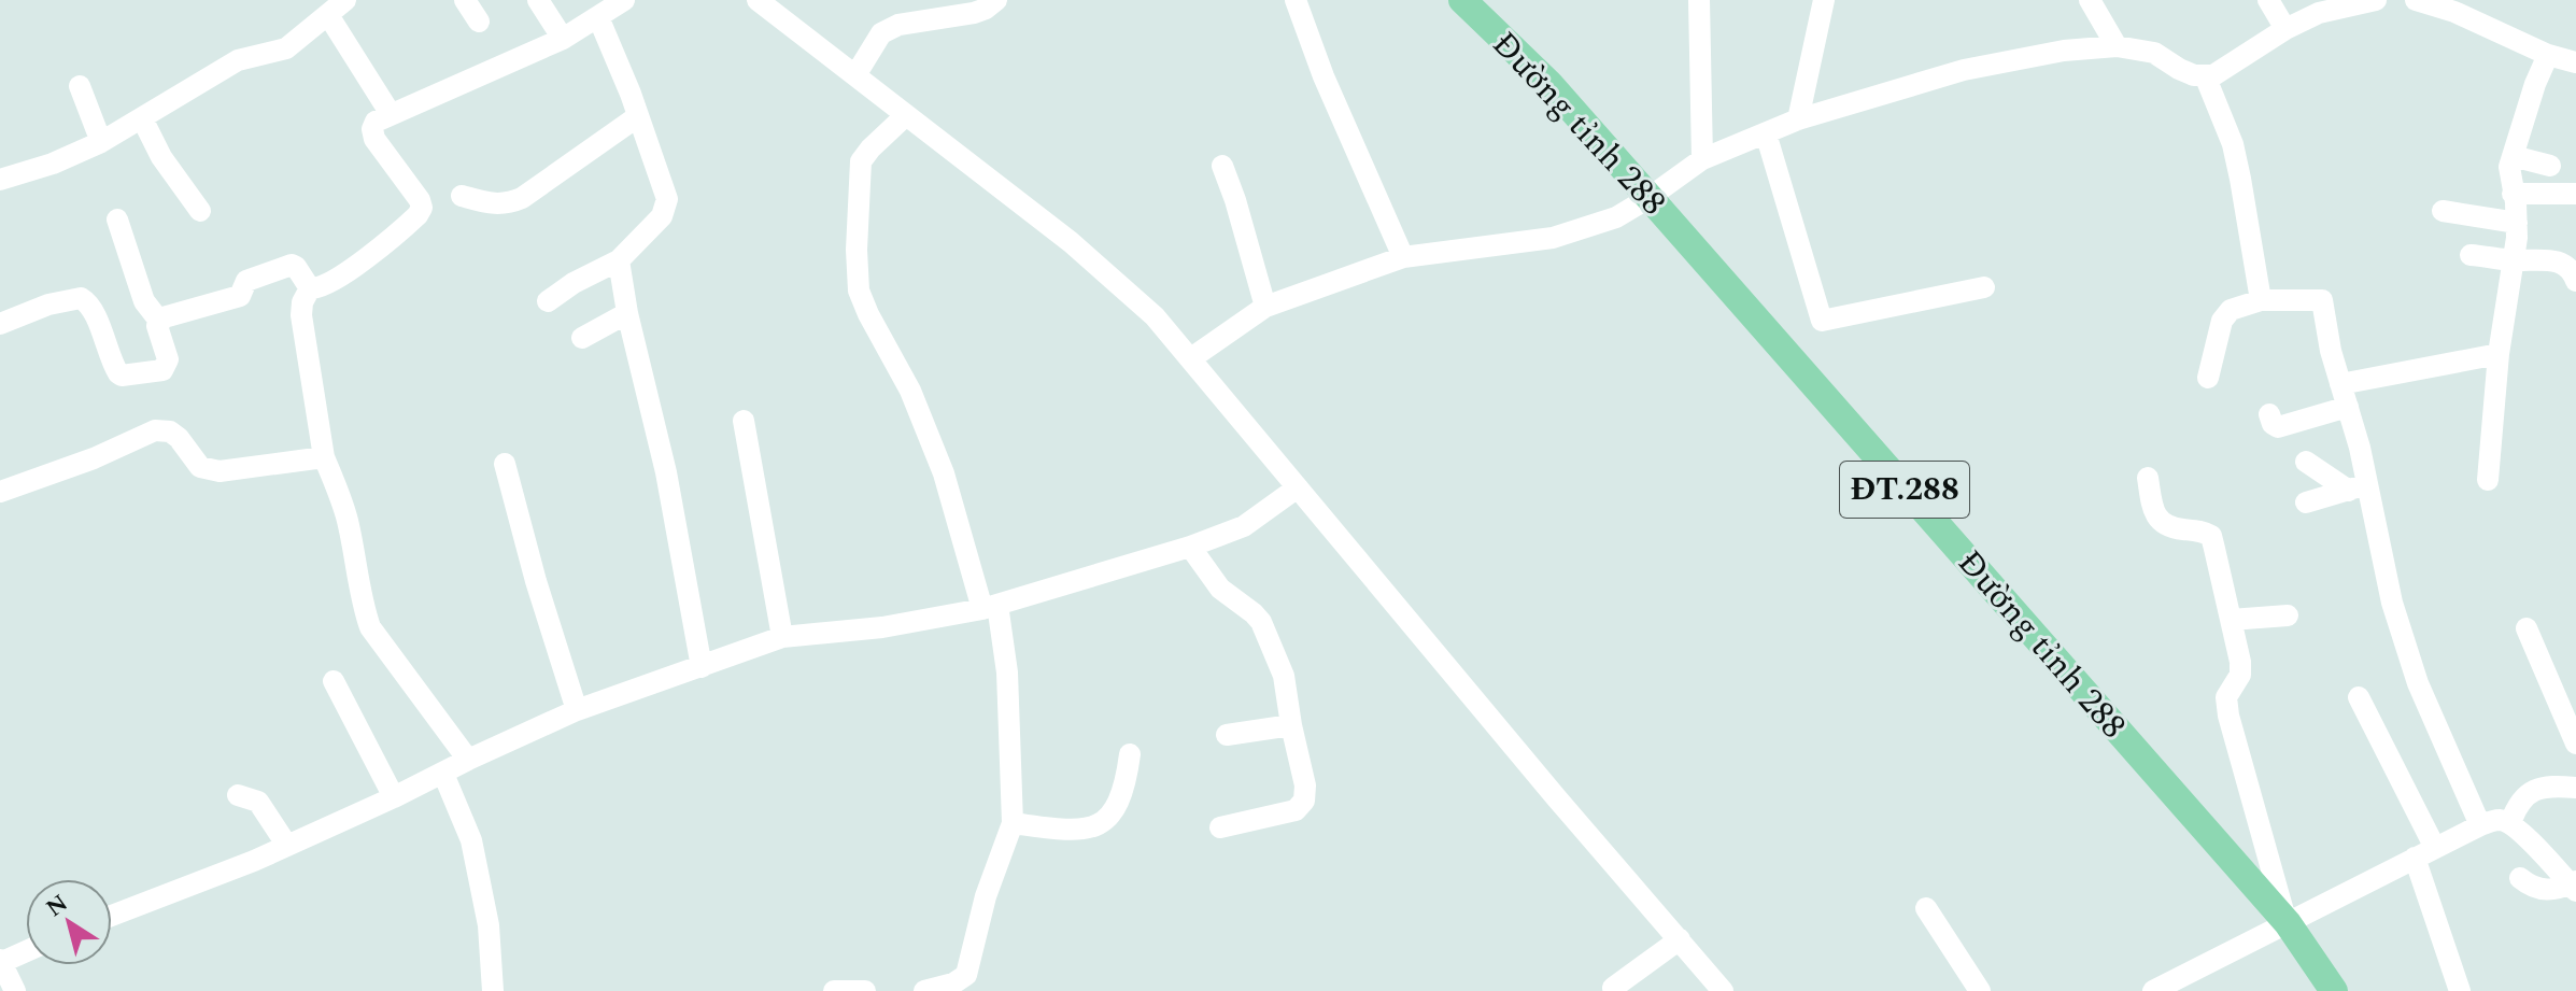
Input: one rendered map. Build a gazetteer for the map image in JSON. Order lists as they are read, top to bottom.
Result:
{
  "streets": {
    "main road": ["Đường tỉnh 288", "ĐT.288"]
  },
  "north": "top left"
}
